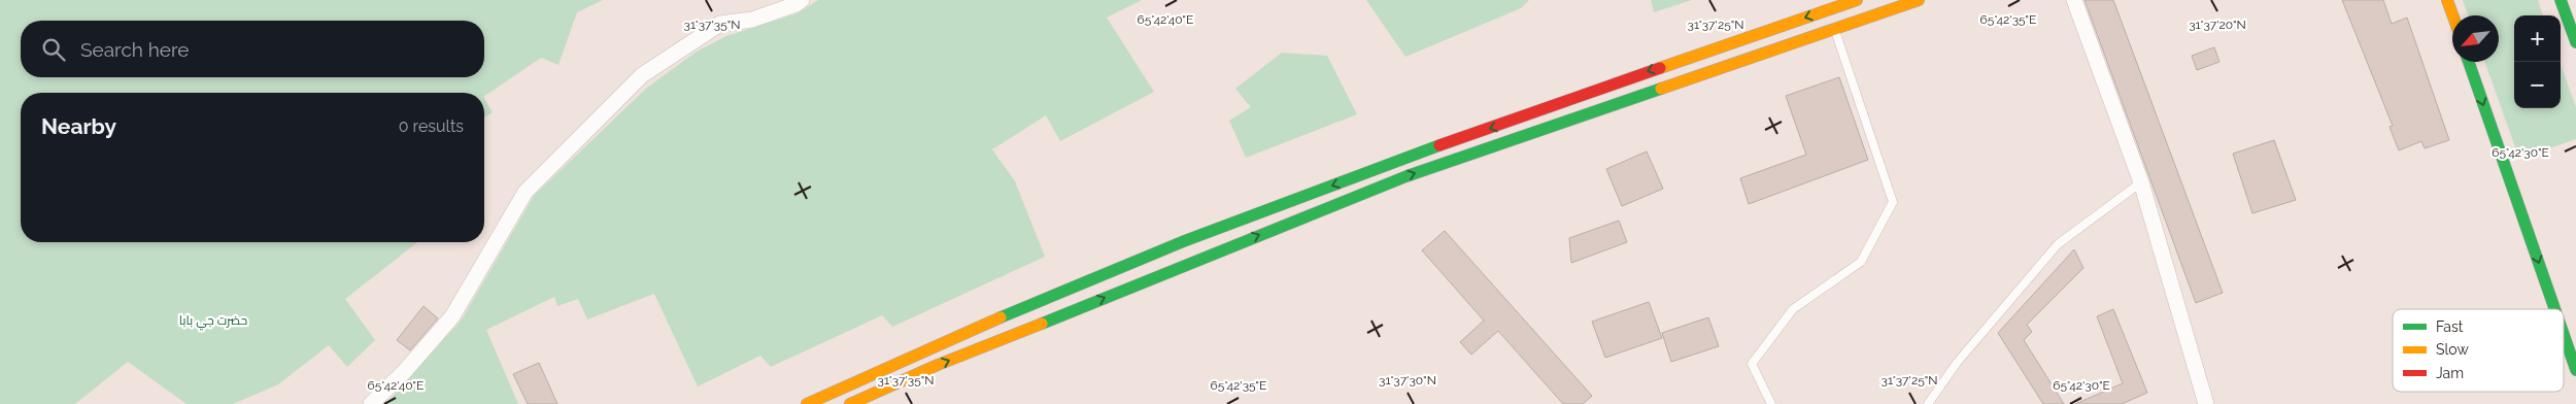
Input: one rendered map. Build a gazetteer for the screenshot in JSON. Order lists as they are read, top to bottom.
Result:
{
  "parks": ["حضرت جي بابا"],
  "legend": ["Fast", "Slow", "Jam"],
  "north": "bottom left",
  "page": {
    "map_buttons": ["+", "−"],
    "search": "Search here",
    "heading": ["Nearby", "0 results"]
  },
  "coordinates": [
    "65°42'40\"E",
    "65°42'35\"E",
    "31°37'35\"N",
    "31°37'25\"N",
    "31°37'20\"N",
    "65°42'30\"E",
    "31°37'30\"N"
  ]
}
